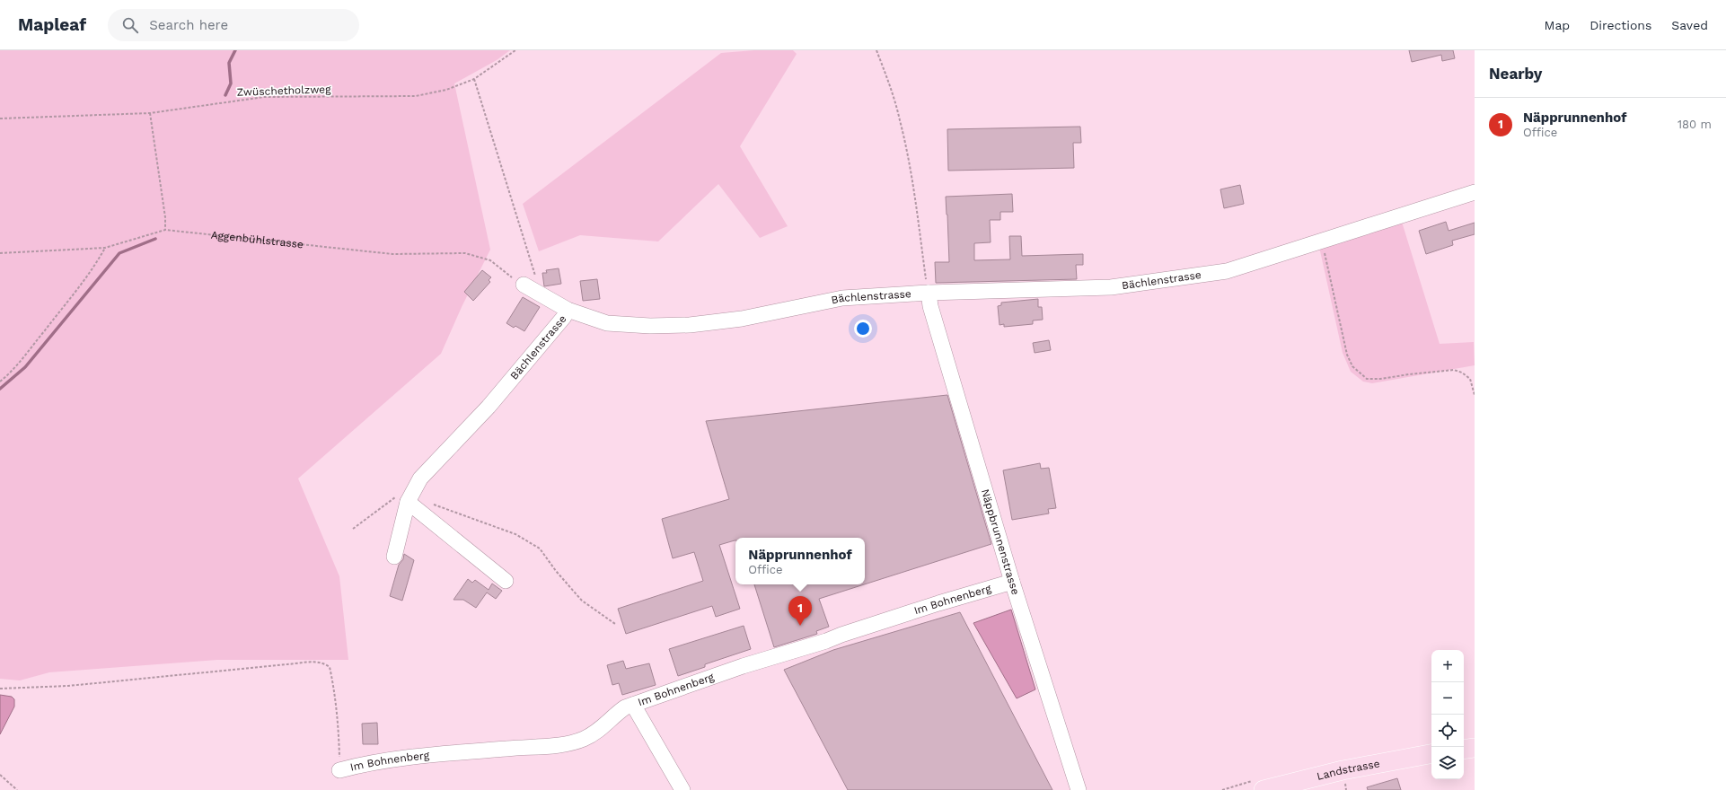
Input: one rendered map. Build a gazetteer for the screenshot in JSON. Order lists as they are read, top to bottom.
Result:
{
  "streets": {
    "main road": ["Landstrasse"],
    "street": ["Bächlenstrasse", "Näppbrunnenstrasse", "Im Bohnenberg"],
    "path": ["Zwüschetholzweg", "Aggenbühlstrasse"]
  },
  "crossings": [
    ["Bächlenstrasse", "Näppbrunnenstrasse"],
    ["Näppbrunnenstrasse", "Im Bohnenberg"]
  ],
  "page": {
    "header": "Mapleaf",
    "search": "Search here",
    "nav": ["Map", "Directions", "Saved"],
    "heading": "Nearby",
    "list": [
      {
        "mark": "1",
        "name": "Näpprunnenhof",
        "note": "Office",
        "value": "180 m"
      }
    ],
    "popup": ["Näpprunnenhof", "Office"],
    "pins": "1",
    "map_buttons": ["+", "−"]
  }
}
